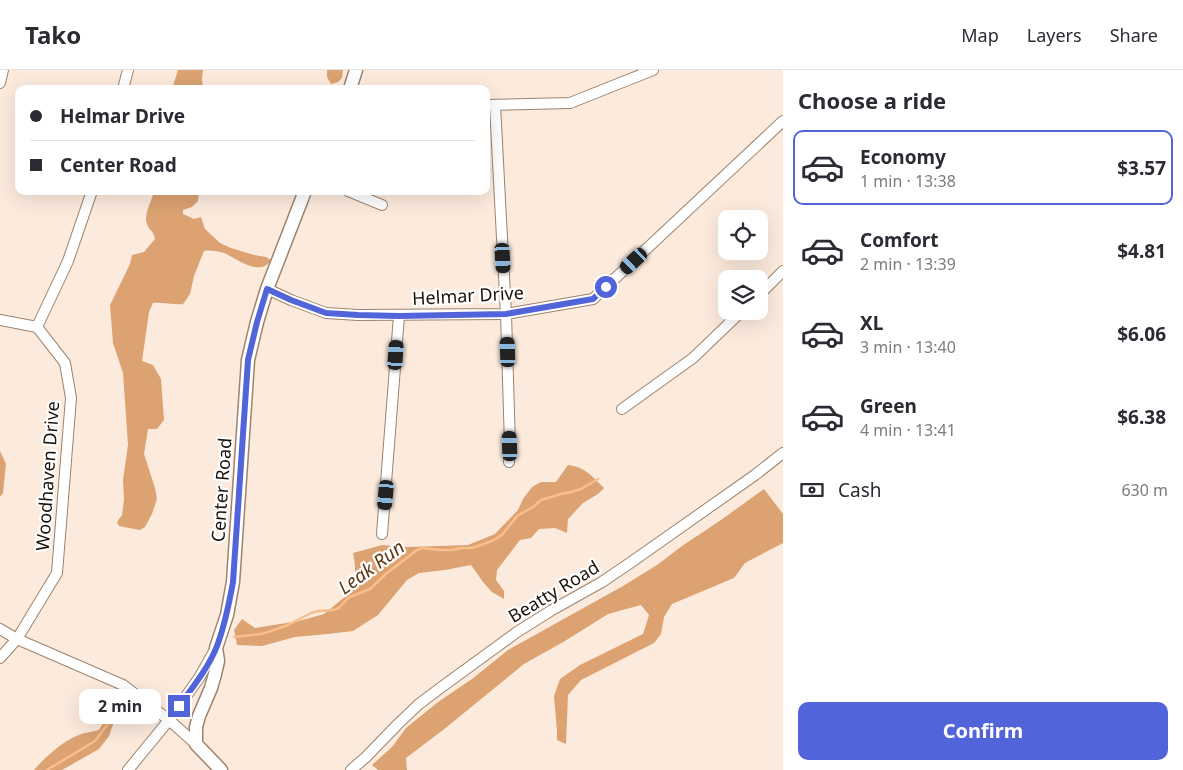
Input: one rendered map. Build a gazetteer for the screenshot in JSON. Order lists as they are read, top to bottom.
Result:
{
  "streets": {
    "main road": ["Center Road"],
    "street": ["Helmar Drive", "Woodhaven Drive", "Beatty Road"]
  },
  "crossings": [
    ["Helmar Drive", "Center Road"]
  ],
  "water": ["Leak Run"],
  "page": {
    "header": "Tako",
    "nav": ["Map", "Layers", "Share"],
    "heading": "Choose a ride",
    "banner": ["Helmar Drive", "Center Road"],
    "list": [
      {
        "name": "Economy",
        "note": "1 min · 13:38",
        "value": "$3.57"
      },
      {
        "name": "Comfort",
        "note": "2 min · 13:39",
        "value": "$4.81"
      },
      {
        "name": "XL",
        "note": "3 min · 13:40",
        "value": "$6.06"
      },
      {
        "name": "Green",
        "note": "4 min · 13:41",
        "value": "$6.38"
      }
    ],
    "pay": ["Cash", "630 m"],
    "bubble": "2 min",
    "buttons": "Confirm"
  }
}
